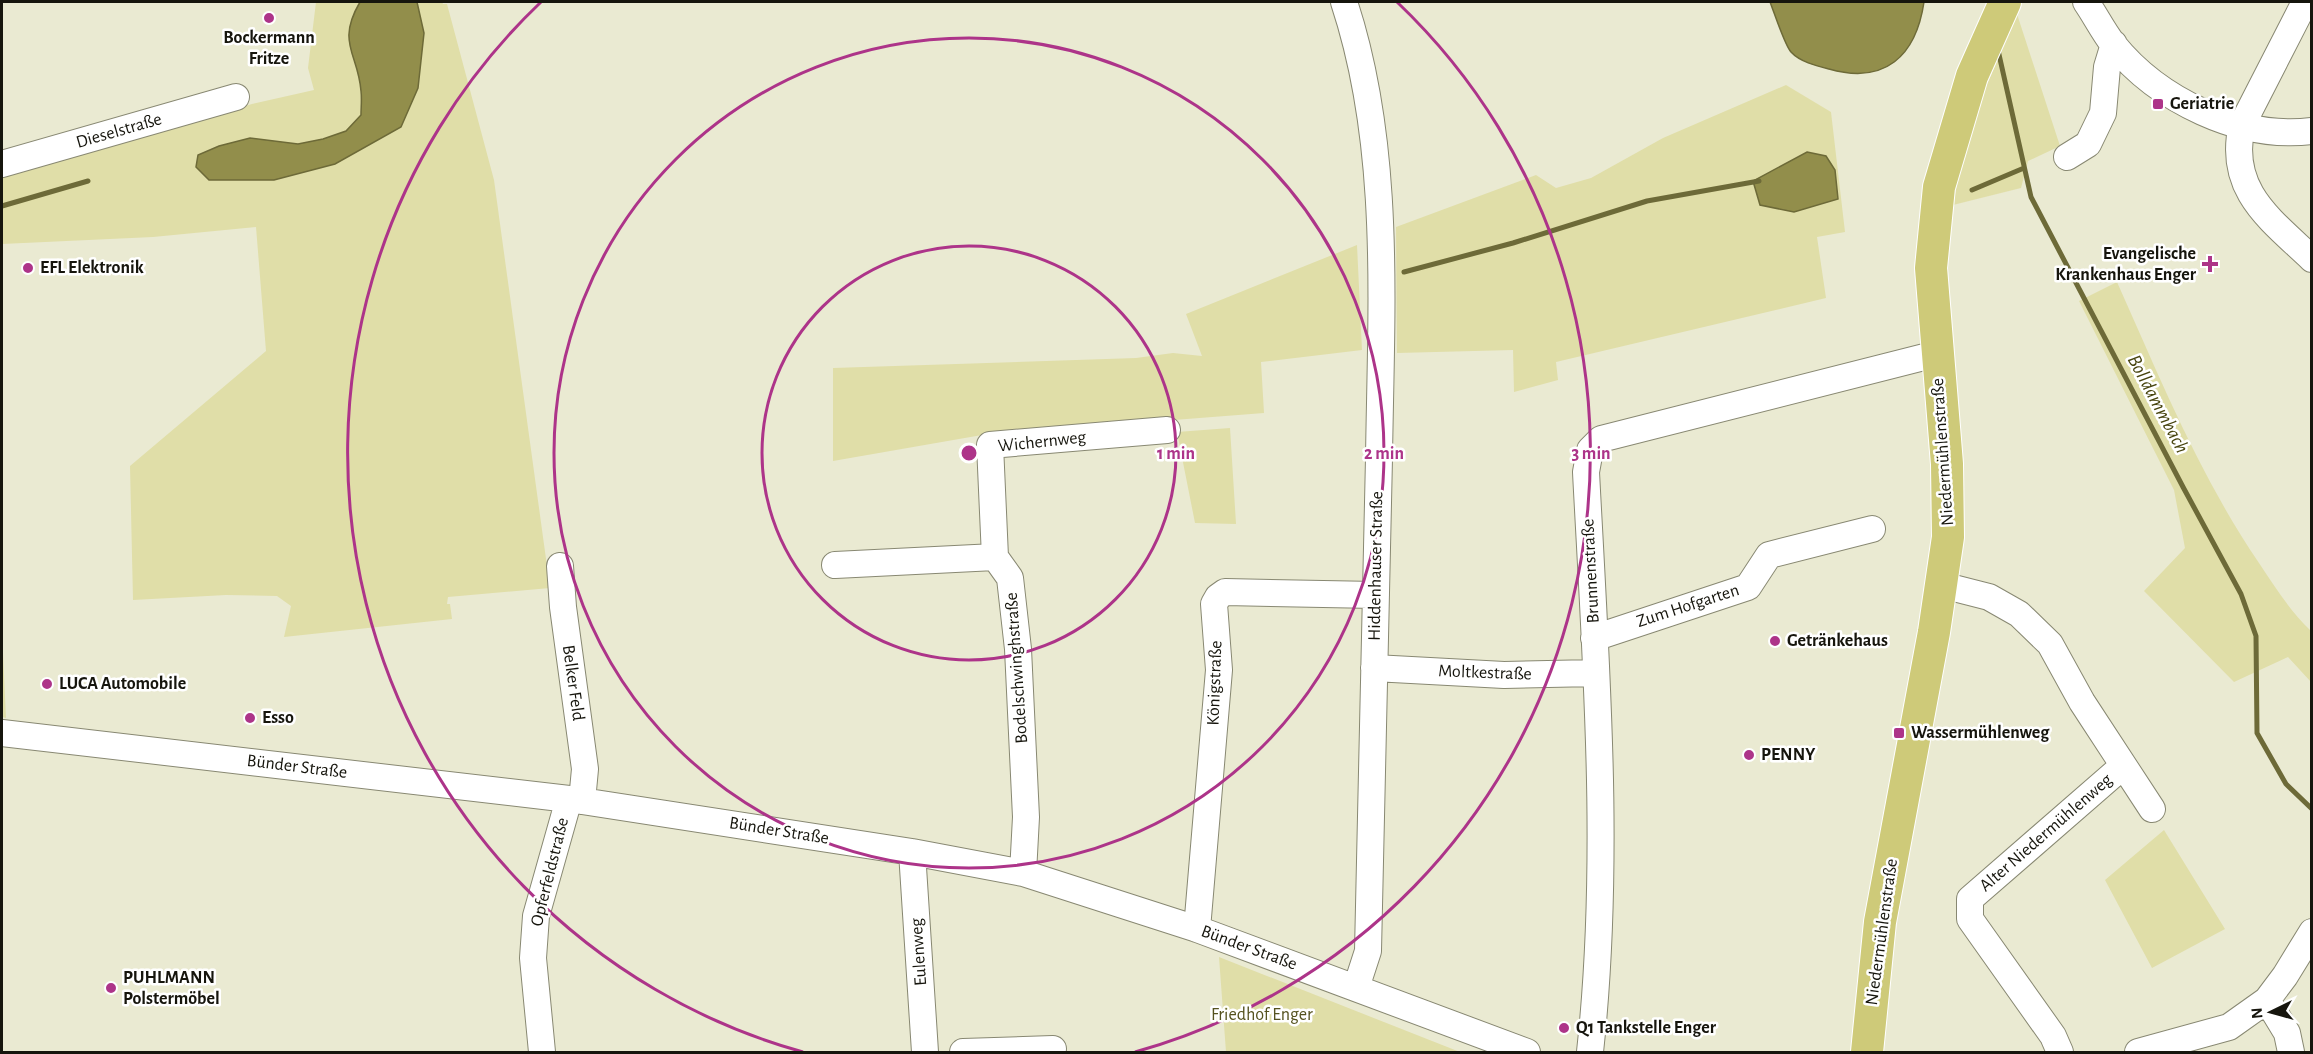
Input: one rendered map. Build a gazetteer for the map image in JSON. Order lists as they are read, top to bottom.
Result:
{
  "streets": {
    "main road": ["Niedermühlenstraße"],
    "street": [
      "Dieselstraße",
      "Wichernweg",
      "Hiddenhauser Straße",
      "Brunnenstraße",
      "Zum Hofgarten",
      "Bodelschwinghstraße",
      "Moltkestraße",
      "Belker Feld",
      "Königstraße",
      "Bünder Straße",
      "Alter Niedermühlenweg",
      "Opferfeldstraße",
      "Eulenweg"
    ]
  },
  "crossings": [
    ["Wichernweg", "Bodelschwinghstraße"],
    ["Niedermühlenstraße", "Brunnenstraße"],
    ["Hiddenhauser Straße", "Moltkestraße"],
    ["Hiddenhauser Straße", "Königstraße"],
    ["Hiddenhauser Straße", "Bünder Straße"],
    ["Brunnenstraße", "Zum Hofgarten"],
    ["Brunnenstraße", "Moltkestraße"],
    ["Bodelschwinghstraße", "Bünder Straße"],
    ["Belker Feld", "Bünder Straße"],
    ["Belker Feld", "Opferfeldstraße"],
    ["Königstraße", "Bünder Straße"],
    ["Bünder Straße", "Opferfeldstraße"],
    ["Bünder Straße", "Eulenweg"]
  ],
  "water": ["Bolldammbach"],
  "parks": ["Friedhof Enger"],
  "places": {
    "other": [
      "Bockermann Fritze",
      "EFL Elektronik",
      "Getränkehaus",
      "LUCA Automobile",
      "Esso",
      "PENNY",
      "PUHLMANN Polstermöbel",
      "Q1 Tankstelle Enger"
    ],
    "transit": ["Geriatrie", "Wassermühlenweg"],
    "health": ["Evangelische Krankenhaus Enger"]
  },
  "north": "left",
  "rings": ["1 min", "2 min", "3 min"]
}
